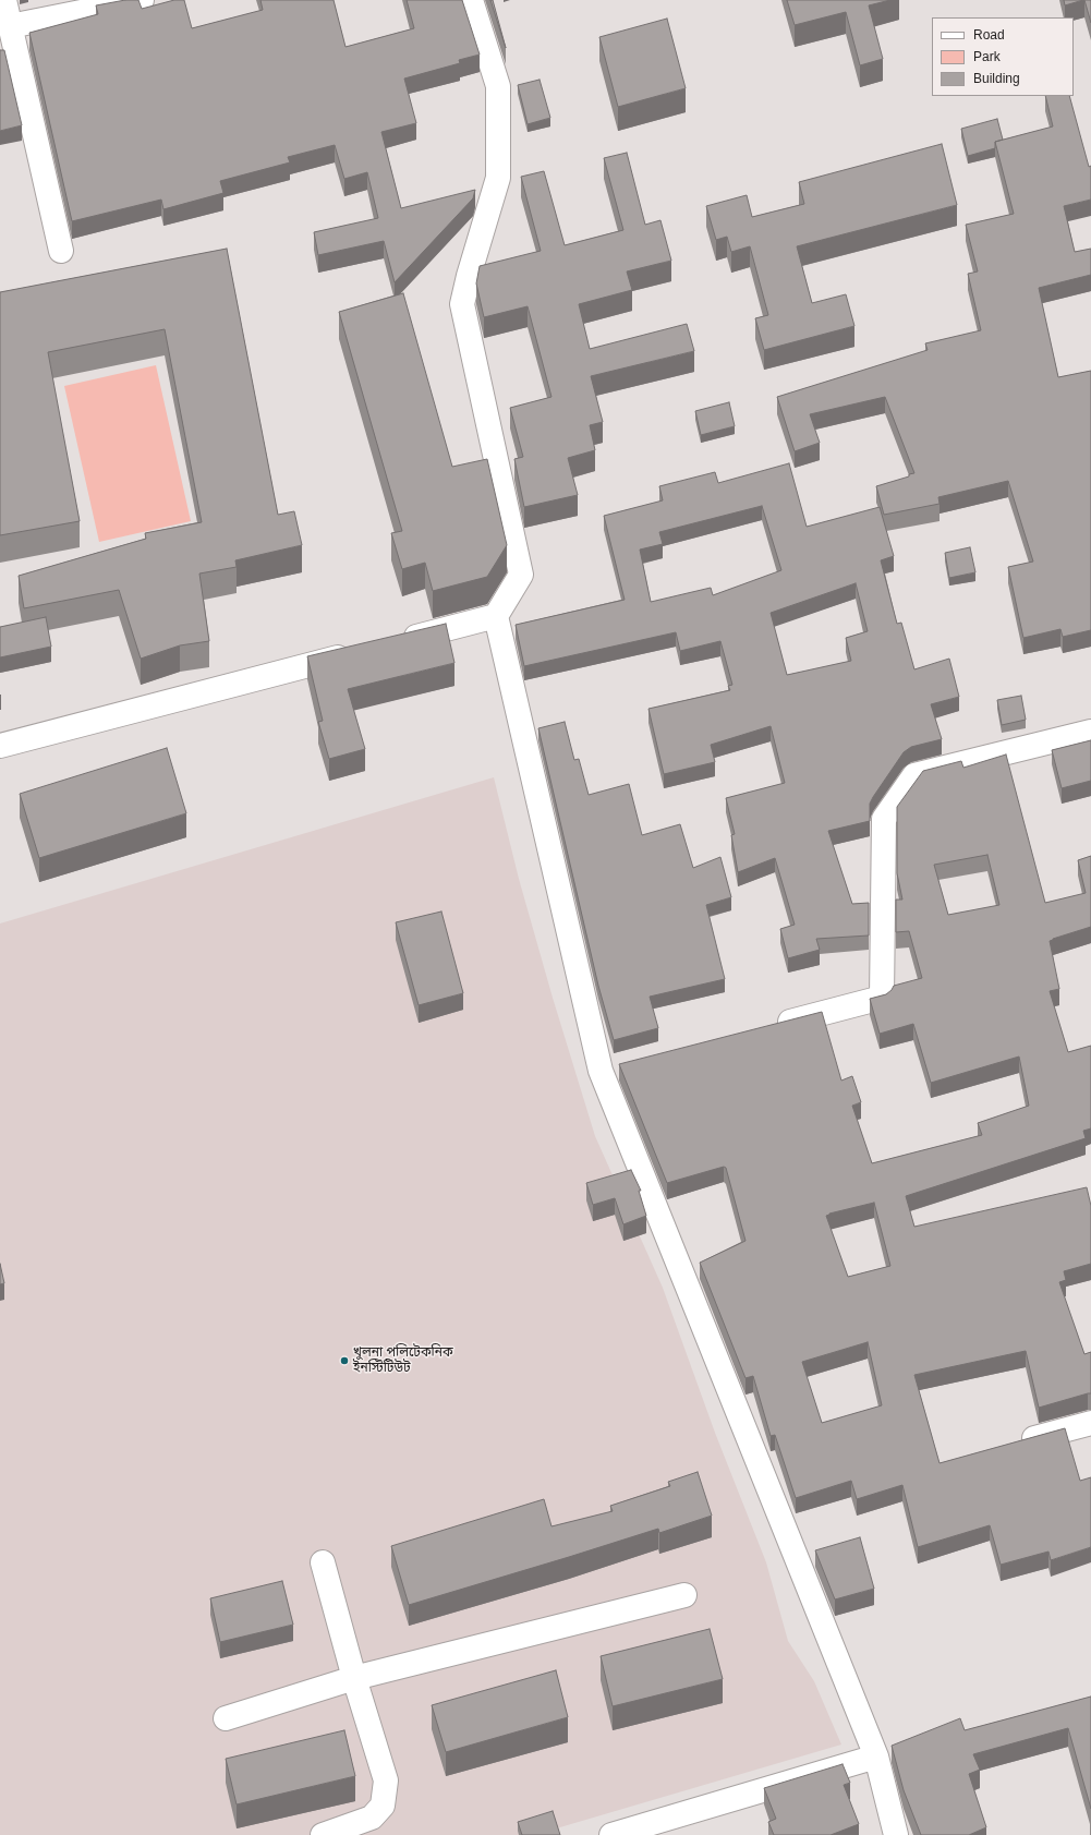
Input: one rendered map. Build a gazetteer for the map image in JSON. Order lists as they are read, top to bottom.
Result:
{
  "places": ["খুলনা পলিটেকনিক ইনস্টিটিউট"],
  "legend": ["Road", "Park", "Building"]
}
